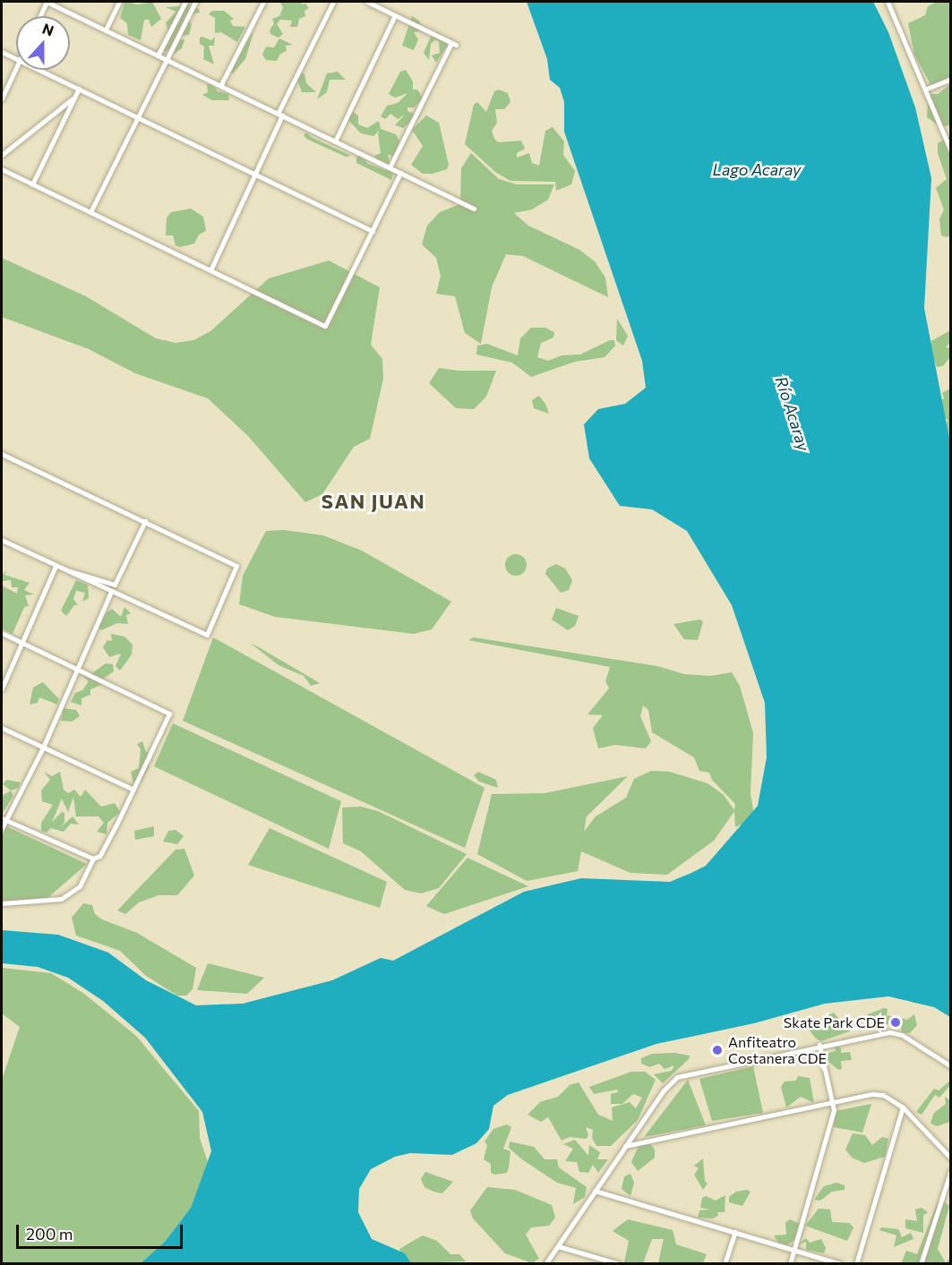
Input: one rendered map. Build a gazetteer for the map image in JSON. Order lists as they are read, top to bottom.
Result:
{
  "districts": ["SAN JUAN"],
  "water": ["Lago Acaray", "Río Acaray"],
  "places": ["Skate Park CDE", "Anfiteatro Costanera CDE"],
  "scale_bar": "200 m",
  "north": "top"
}
